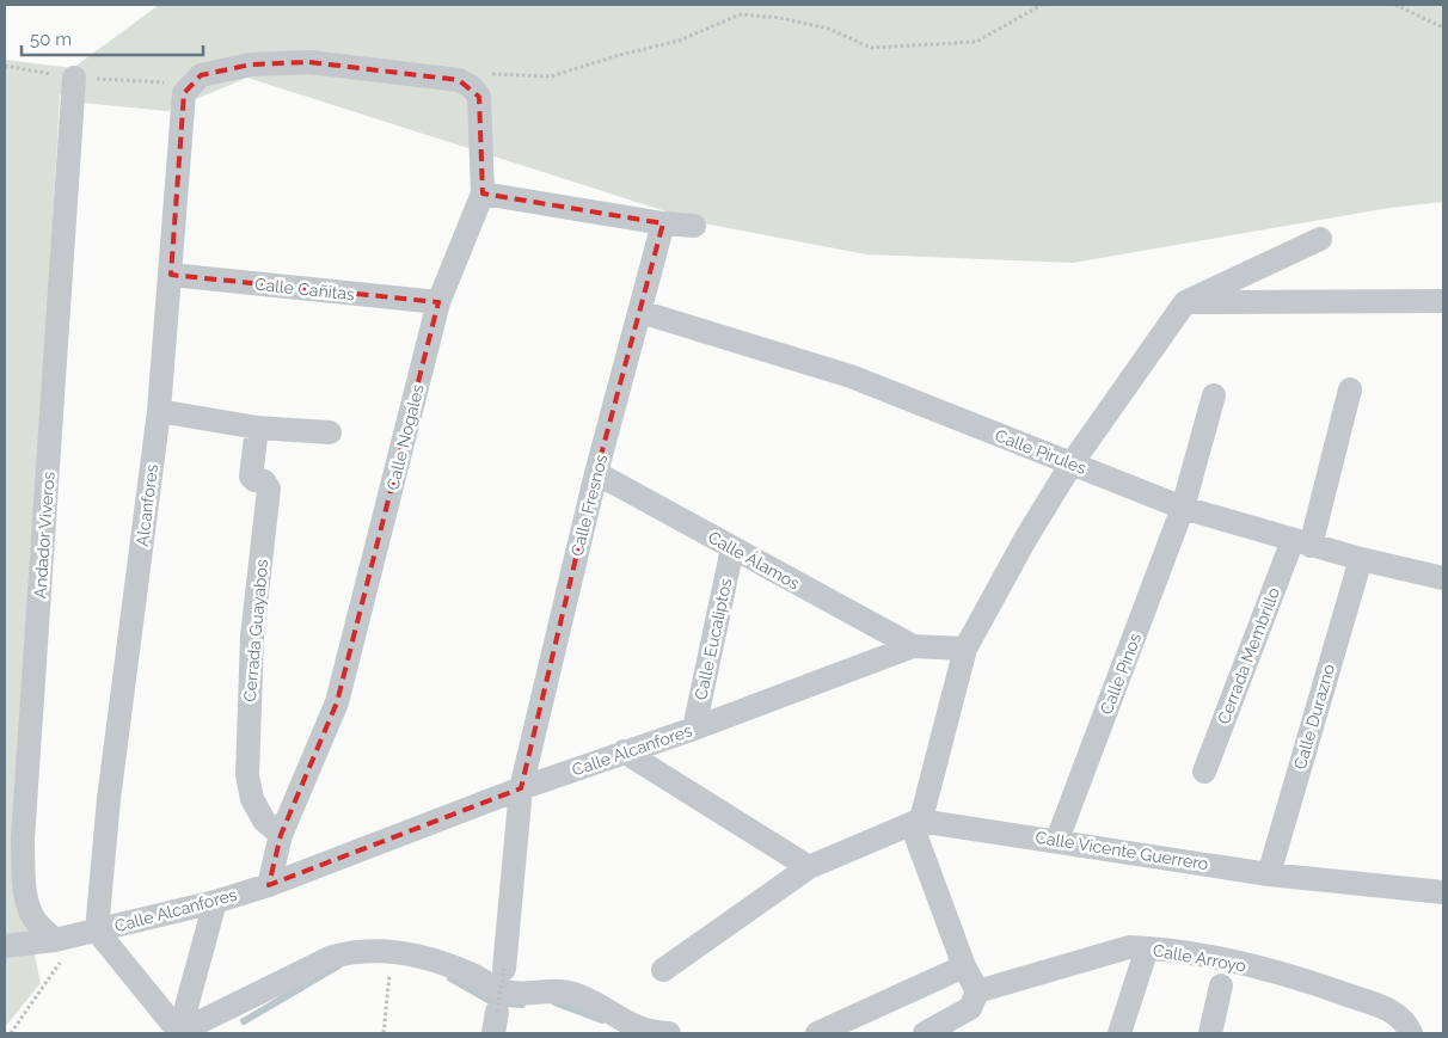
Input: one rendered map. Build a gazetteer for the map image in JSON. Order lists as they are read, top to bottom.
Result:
{
  "streets": {
    "street": [
      "Calle Cañitas",
      "Calle Nogales",
      "Calle Pirules",
      "Alcanfores",
      "Calle Fresnos",
      "Andador Viveros",
      "Calle Álamos",
      "Cerrada Guayabos",
      "Calle Eucaliptos",
      "Cerrada Membrillo",
      "Calle Pinos",
      "Calle Durazno",
      "Calle Alcanfores",
      "Calle Vicente Guerrero",
      "Calle Arroyo"
    ]
  },
  "crossings": [
    ["Calle Cañitas", "Calle Nogales"],
    ["Calle Cañitas", "Alcanfores"],
    ["Calle Nogales", "Cerrada Guayabos"],
    ["Calle Nogales", "Calle Alcanfores"],
    ["Calle Pirules", "Calle Fresnos"],
    ["Calle Pirules", "Cerrada Membrillo"],
    ["Calle Pirules", "Calle Pinos"],
    ["Calle Pirules", "Calle Durazno"],
    ["Alcanfores", "Calle Alcanfores"],
    ["Calle Fresnos", "Calle Álamos"],
    ["Calle Fresnos", "Calle Alcanfores"],
    ["Calle Álamos", "Calle Eucaliptos"],
    ["Calle Álamos", "Calle Alcanfores"],
    ["Calle Eucaliptos", "Calle Alcanfores"],
    ["Calle Pinos", "Calle Vicente Guerrero"],
    ["Calle Durazno", "Calle Vicente Guerrero"]
  ],
  "scale_bar": "50 m"
}
